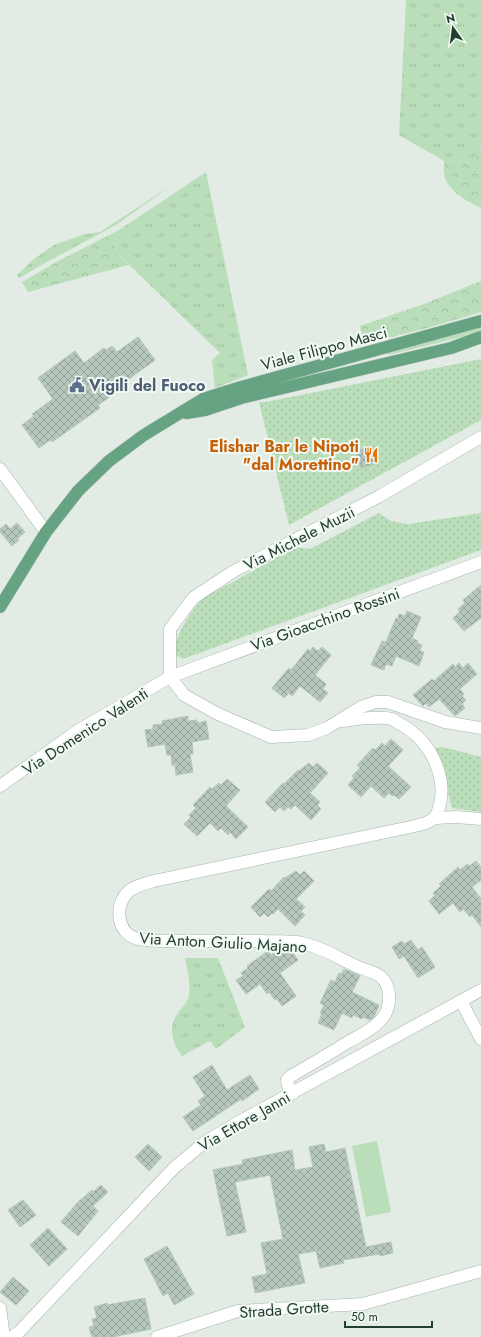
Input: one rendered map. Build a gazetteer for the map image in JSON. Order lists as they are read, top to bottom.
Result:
{
  "streets": {
    "main road": ["Viale Filippo Masci"],
    "street": [
      "Via Michele Muzii",
      "Via Gioacchino Rossini",
      "Via Domenico Valenti",
      "Via Anton Giulio Majano",
      "Via Ettore Janni",
      "Strada Grotte"
    ]
  },
  "crossings": [
    ["Via Michele Muzii", "Via Gioacchino Rossini"],
    ["Via Michele Muzii", "Via Domenico Valenti"],
    ["Via Gioacchino Rossini", "Via Domenico Valenti"],
    ["Via Anton Giulio Majano", "Via Ettore Janni"]
  ],
  "places": {
    "public building": ["Vigili del Fuoco"],
    "restaurant": ["Elishar Bar le Nipoti \"dal Morettino\""]
  },
  "scale_bar": "50 m",
  "north": "top"
}
